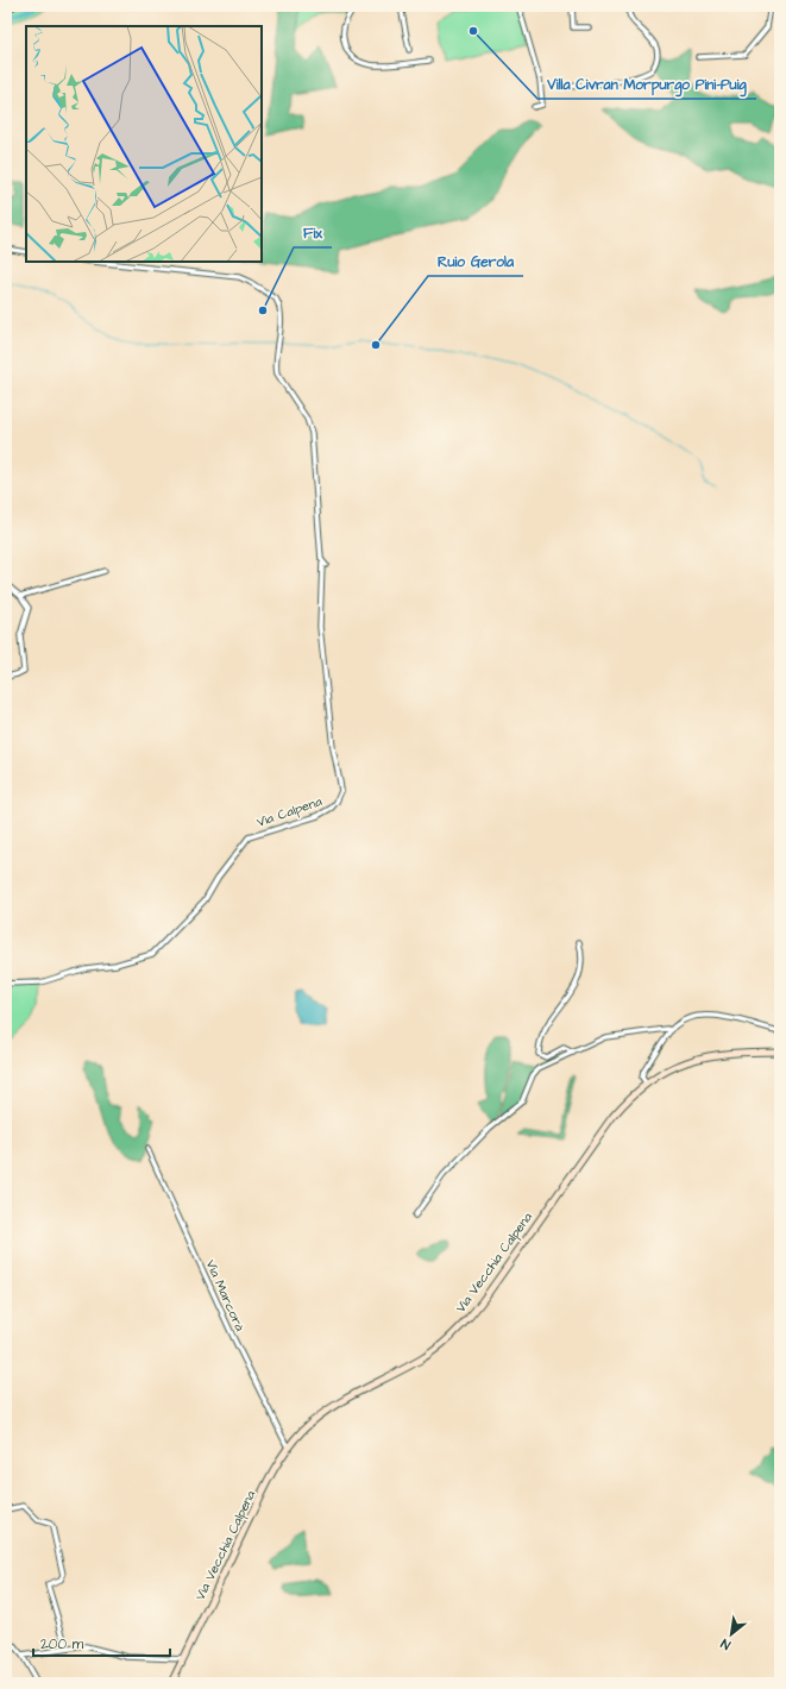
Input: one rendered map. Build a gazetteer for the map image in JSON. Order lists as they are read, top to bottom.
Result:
{
  "streets": {
    "main road": ["Via Vecchia Calpena"],
    "street": ["Via Calpena", "Via Marcorà"]
  },
  "crossings": [
    ["Via Vecchia Calpena", "Via Marcorà"]
  ],
  "places": ["Villa Civran Morpurgo Pini-Puig", "Fix", "Ruio Gerola"],
  "scale_bar": "200 m",
  "north": "bottom left"
}
